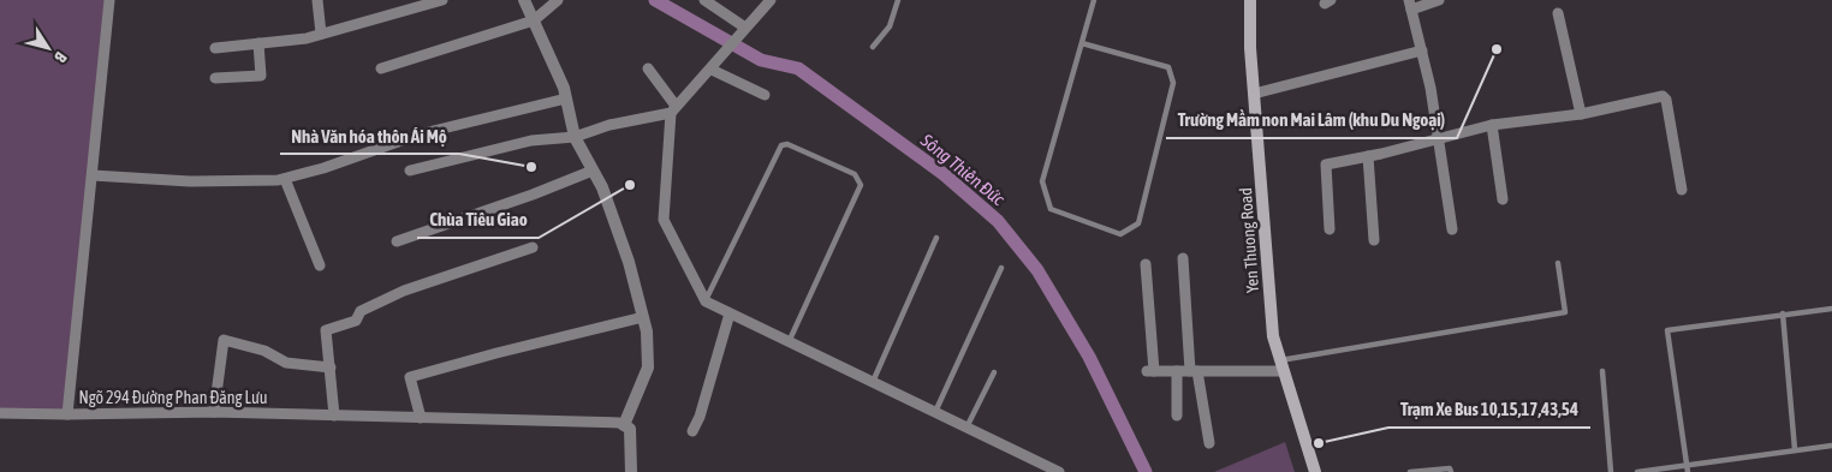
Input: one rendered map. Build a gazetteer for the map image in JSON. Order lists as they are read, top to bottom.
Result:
{
  "streets": {
    "main road": ["Yen Thuong Road"],
    "street": ["Ngõ 294 Đường Phan Đăng Lưu"]
  },
  "water": ["Sông Thiên Đức"],
  "places": [
    "Trường Mầm non Mai Lâm (khu Du Ngoại)",
    "Nhà Văn hóa thôn Ái Mộ",
    "Chùa Tiêu Giao",
    "Trạm Xe Bus 10,15,17,43,54"
  ],
  "north": "bottom right"
}
